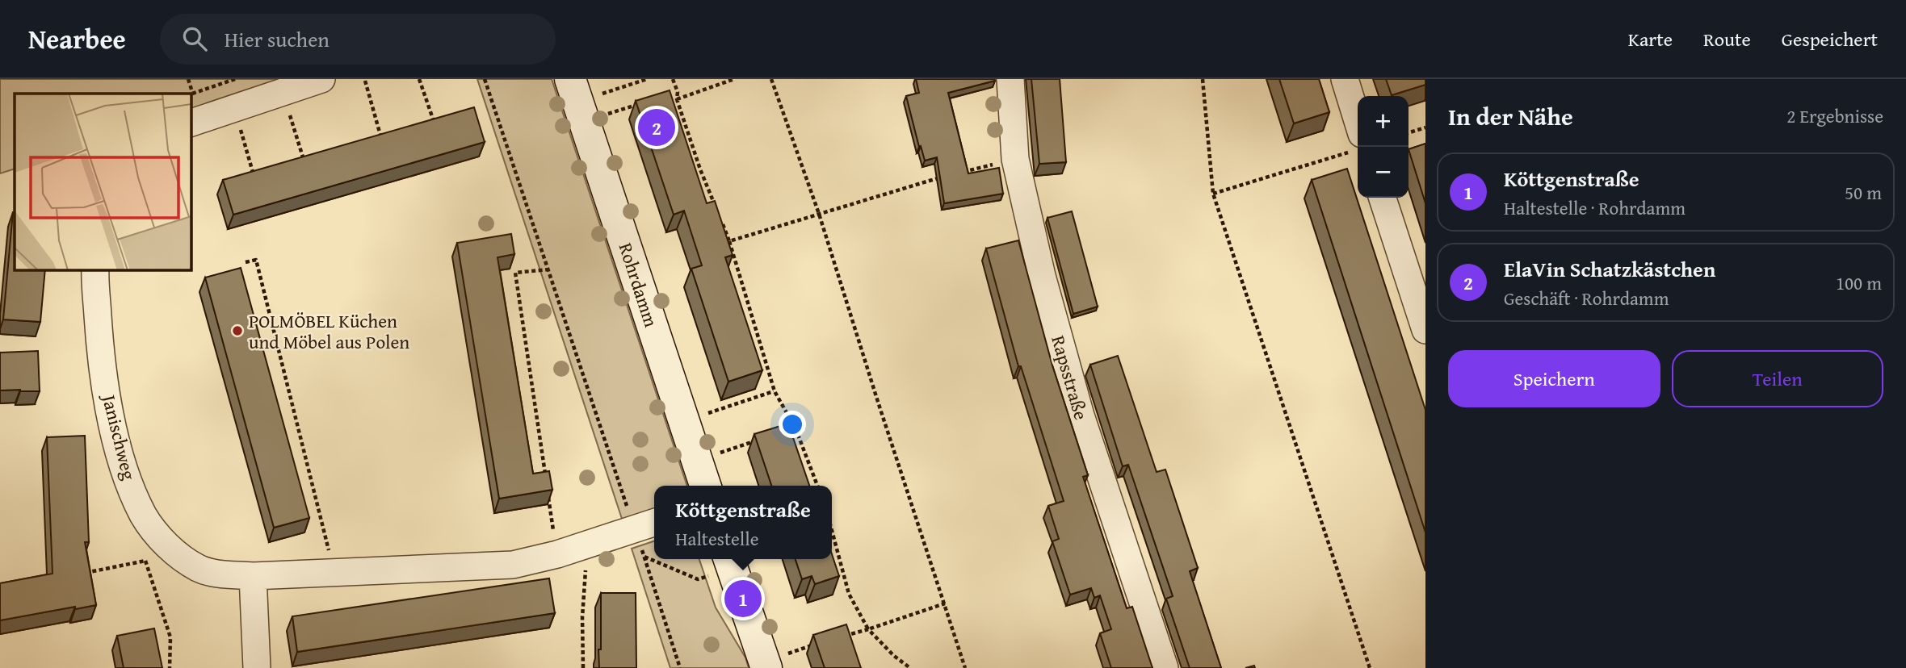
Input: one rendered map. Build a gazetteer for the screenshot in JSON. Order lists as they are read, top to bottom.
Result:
{
  "streets": {
    "main road": ["Rohrdamm"],
    "street": ["Rapsstraße", "Janischweg"]
  },
  "places": ["POLMÖBEL Küchen und Möbel aus Polen"],
  "page": {
    "header": "Nearbee",
    "search": "Hier suchen",
    "nav": ["Karte", "Route", "Gespeichert"],
    "heading": ["In der Nähe", "2 Ergebnisse"],
    "map_buttons": ["+", "−"],
    "pins": ["2", "1"],
    "list": [
      {
        "mark": "1",
        "name": "Köttgenstraße",
        "note": "Haltestelle · Rohrdamm",
        "value": "50 m"
      },
      {
        "mark": "2",
        "name": "ElaVin Schatzkästchen",
        "note": "Geschäft · Rohrdamm",
        "value": "100 m"
      }
    ],
    "buttons": ["Speichern", "Teilen"],
    "popup": ["Köttgenstraße", "Haltestelle"]
  }
}
